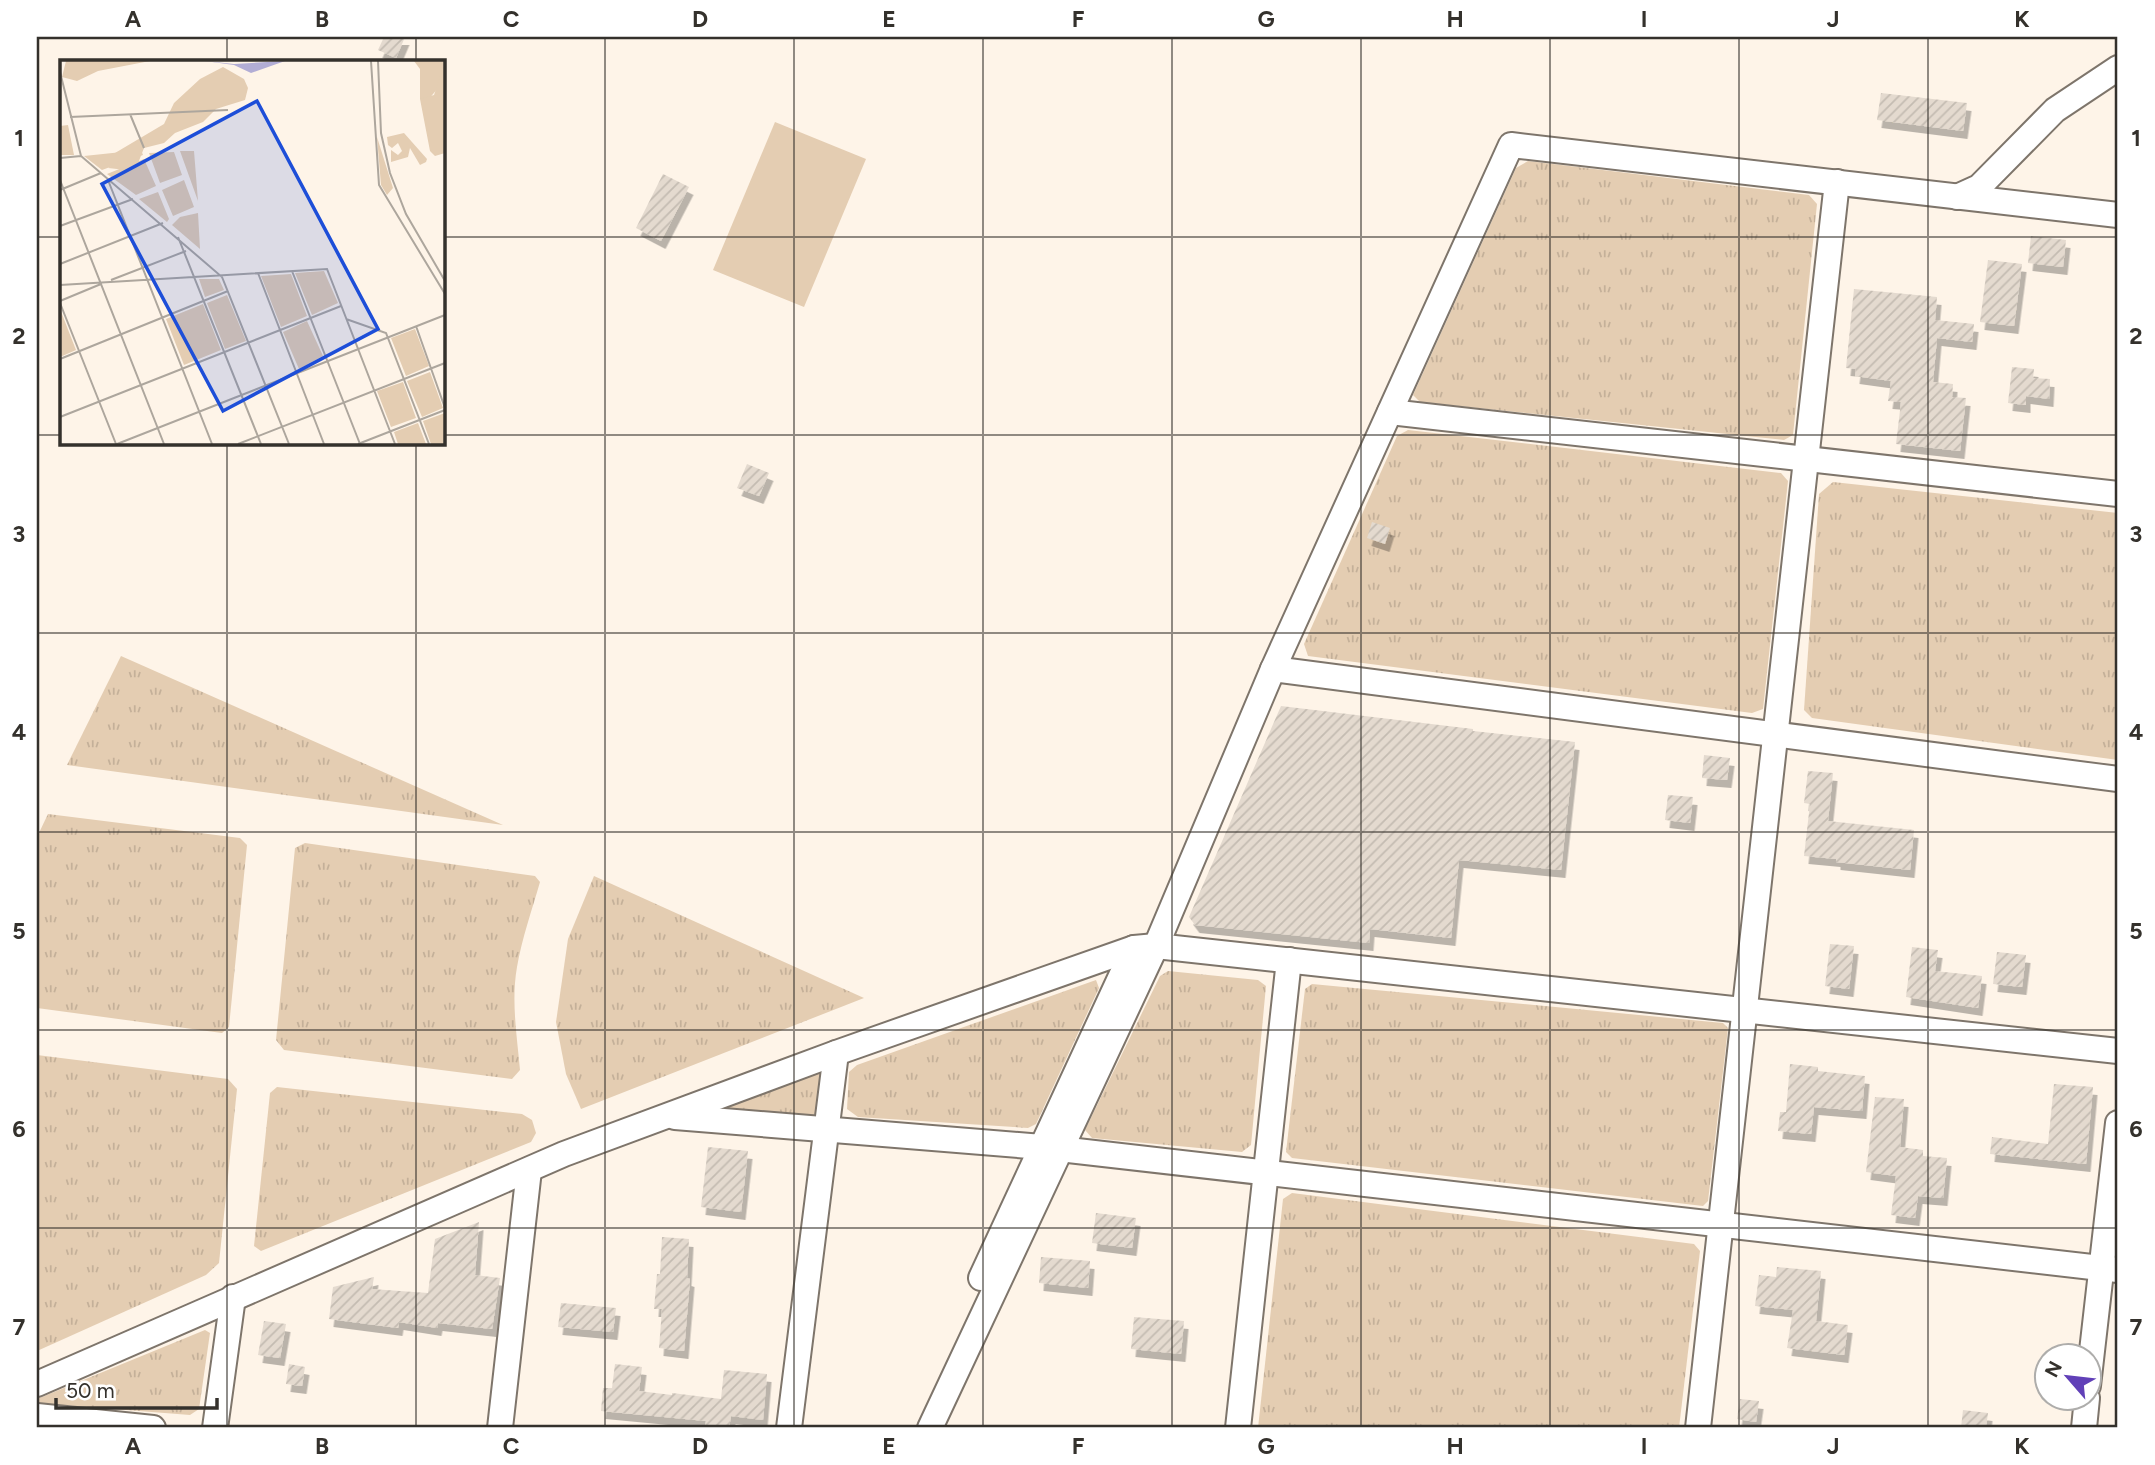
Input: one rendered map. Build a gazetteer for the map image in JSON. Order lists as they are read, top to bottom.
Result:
{
  "scale_bar": "50 m",
  "north": "top left",
  "grid": {
    "columns": [
      "A",
      "B",
      "C",
      "D",
      "E",
      "F",
      "G",
      "H",
      "I",
      "J",
      "K"
    ],
    "rows": [
      "1",
      "2",
      "3",
      "4",
      "5",
      "6",
      "7"
    ]
  }
}
